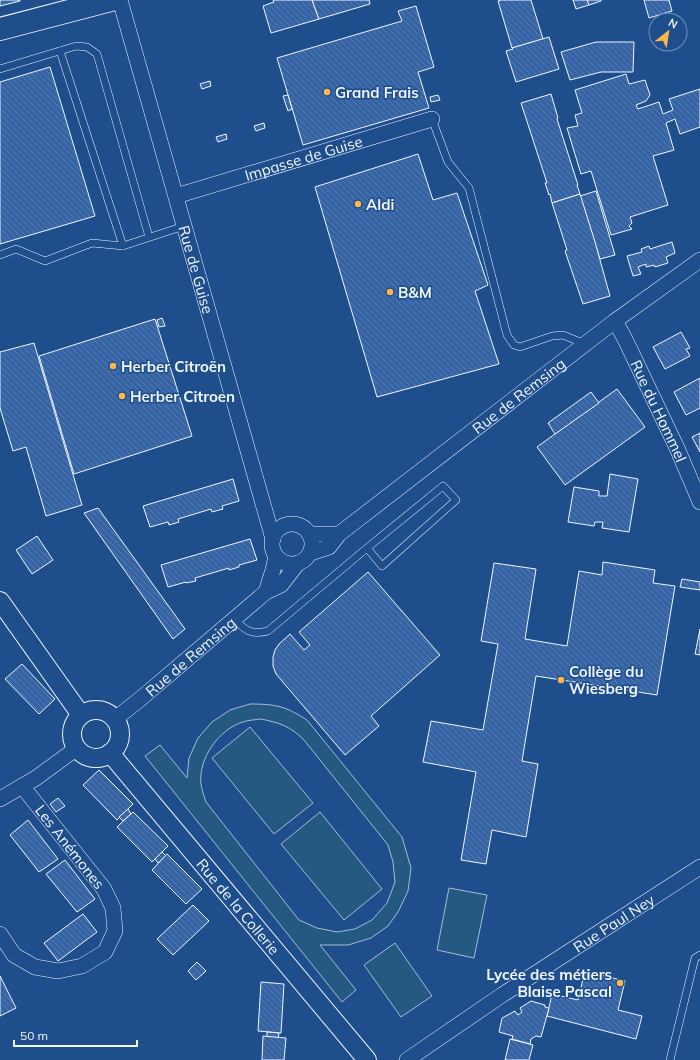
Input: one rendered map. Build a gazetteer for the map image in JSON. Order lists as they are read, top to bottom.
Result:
{
  "streets": {
    "street": [
      "Impasse de Guise",
      "Rue de Guise",
      "Rue de Remsing",
      "Rue du Hommel",
      "Les Anémones",
      "Rue de la Collerie",
      "Rue Paul Ney"
    ]
  },
  "crossings": [
    ["Impasse de Guise", "Rue de Guise"],
    ["Rue de Guise", "Rue de Remsing"],
    ["Rue de Remsing", "Rue du Hommel"],
    ["Rue de Remsing", "Rue de la Collerie"]
  ],
  "places": [
    "Grand Frais",
    "Aldi",
    "B&M",
    "Herber Citroën",
    "Herber Citroen",
    "Collège du Wiesberg",
    "Lycée des métiers Blaise Pascal"
  ],
  "scale_bar": "50 m",
  "north": "top right"
}
